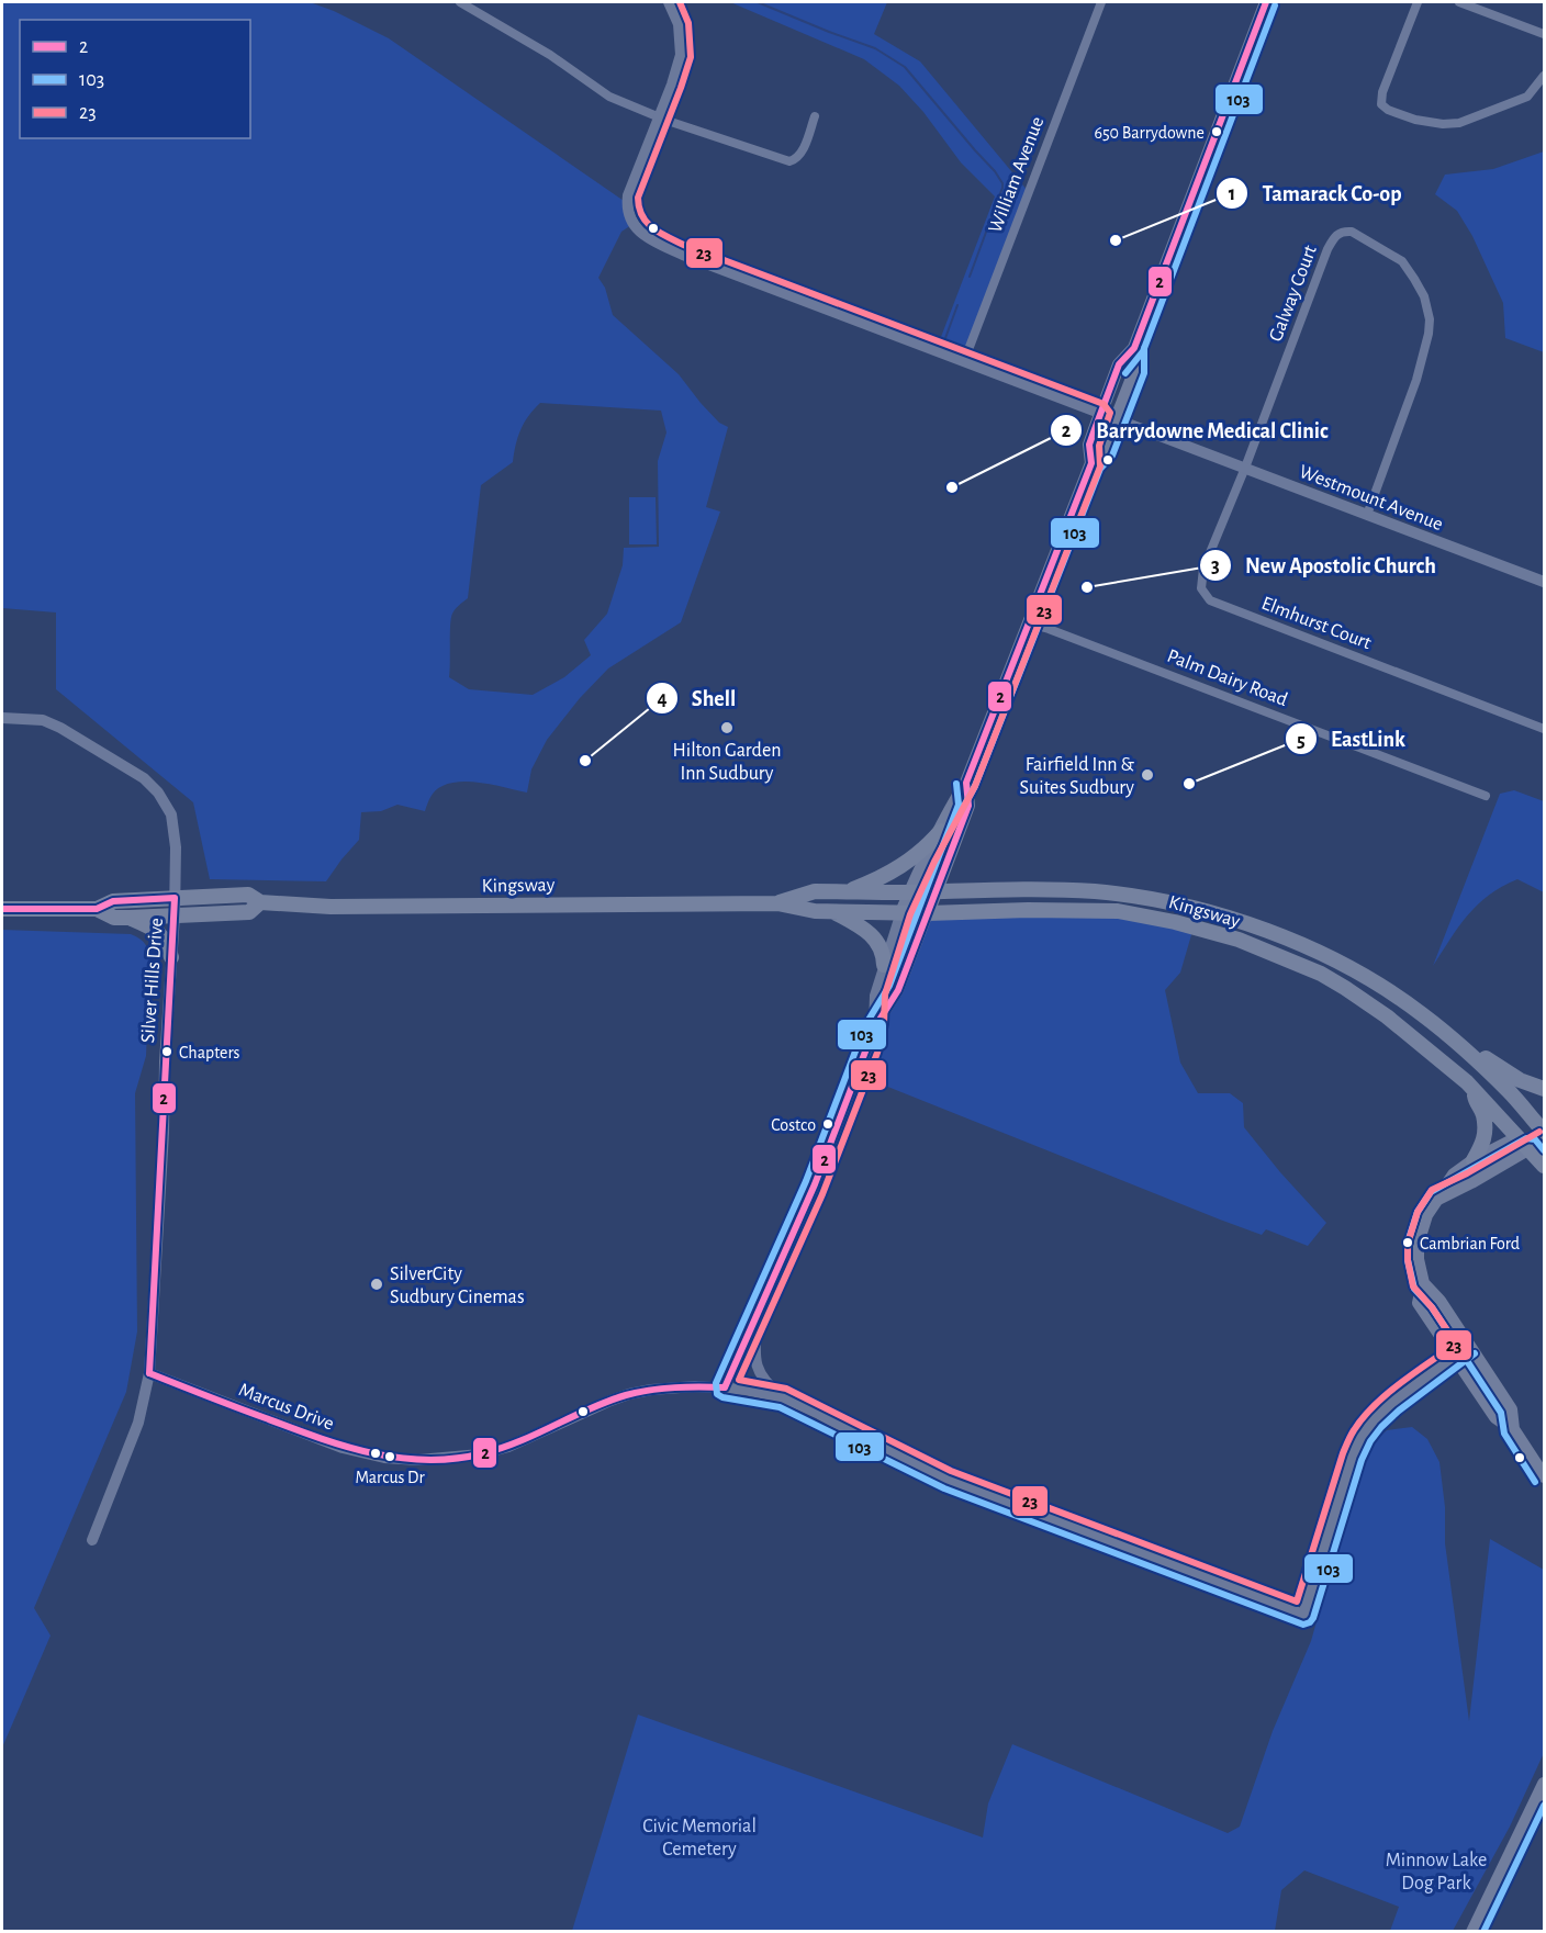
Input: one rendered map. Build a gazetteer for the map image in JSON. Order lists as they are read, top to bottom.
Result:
{
  "streets": {
    "main road": ["Kingsway"],
    "street": [
      "William Avenue",
      "Galway Court",
      "Westmount Avenue",
      "Elmhurst Court",
      "Palm Dairy Road",
      "Silver Hills Drive",
      "Marcus Drive"
    ]
  },
  "crossings": [
    ["William Avenue", "Westmount Avenue"],
    ["Galway Court", "Westmount Avenue"],
    ["Galway Court", "Elmhurst Court"],
    ["Westmount Avenue", "Elmhurst Court"],
    ["Kingsway", "Silver Hills Drive"],
    ["Silver Hills Drive", "Marcus Drive"]
  ],
  "parks": ["Civic Memorial Cemetery", "Minnow Lake Dog Park"],
  "places": [
    "650 Barrydowne",
    "Tamarack Co-op",
    "Barrydowne Medical Clinic",
    "New Apostolic Church",
    "Hilton Garden Inn Sudbury",
    "Shell",
    "Fairfield Inn & Suites Sudbury",
    "EastLink",
    "Chapters",
    "Costco",
    "Cambrian Ford",
    "SilverCity Sudbury Cinemas",
    "Marcus Dr"
  ],
  "lines": ["transit line 2", "transit line 23", "transit line 103"],
  "legend": ["2", "103", "23"]
}
